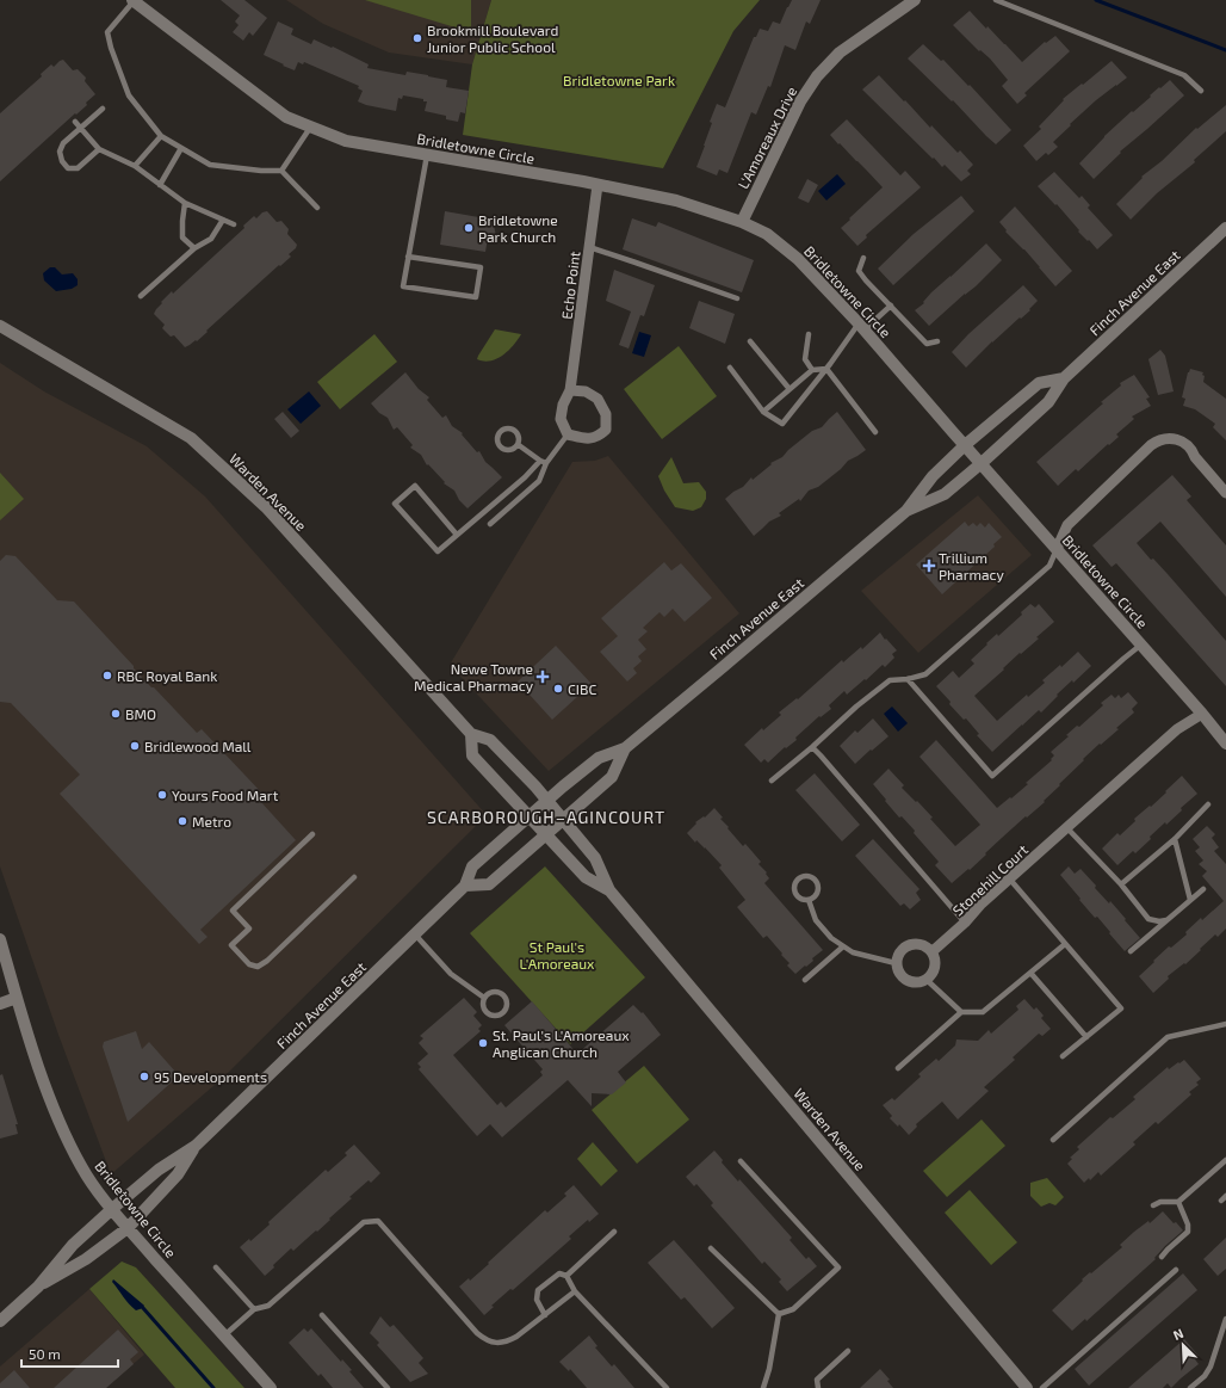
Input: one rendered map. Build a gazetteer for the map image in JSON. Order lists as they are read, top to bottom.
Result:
{
  "streets": {
    "main road": [
      "L'Amoreaux Drive",
      "Bridletowne Circle",
      "Finch Avenue East",
      "Warden Avenue"
    ],
    "street": ["Echo Point", "Stonehill Court"]
  },
  "crossings": [
    ["L'Amoreaux Drive", "Bridletowne Circle"],
    ["Bridletowne Circle", "Echo Point"],
    ["Bridletowne Circle", "Finch Avenue East"],
    ["Bridletowne Circle", "Stonehill Court"],
    ["Finch Avenue East", "Warden Avenue"]
  ],
  "districts": ["SCARBOROUGH–AGINCOURT"],
  "parks": ["Bridletowne Park", "St Paul's L'Amoreaux"],
  "places": {
    "other": [
      "Brookmill Boulevard Junior Public School",
      "Bridletowne Park Church",
      "RBC Royal Bank",
      "CIBC",
      "BMO",
      "Bridlewood Mall",
      "Yours Food Mart",
      "Metro",
      "St. Paul's L'Amoreaux Anglican Church",
      "95 Developments"
    ],
    "health": ["Trillium Pharmacy", "Newe Towne Medical Pharmacy"]
  },
  "scale_bar": "50 m",
  "north": "top left"
}
